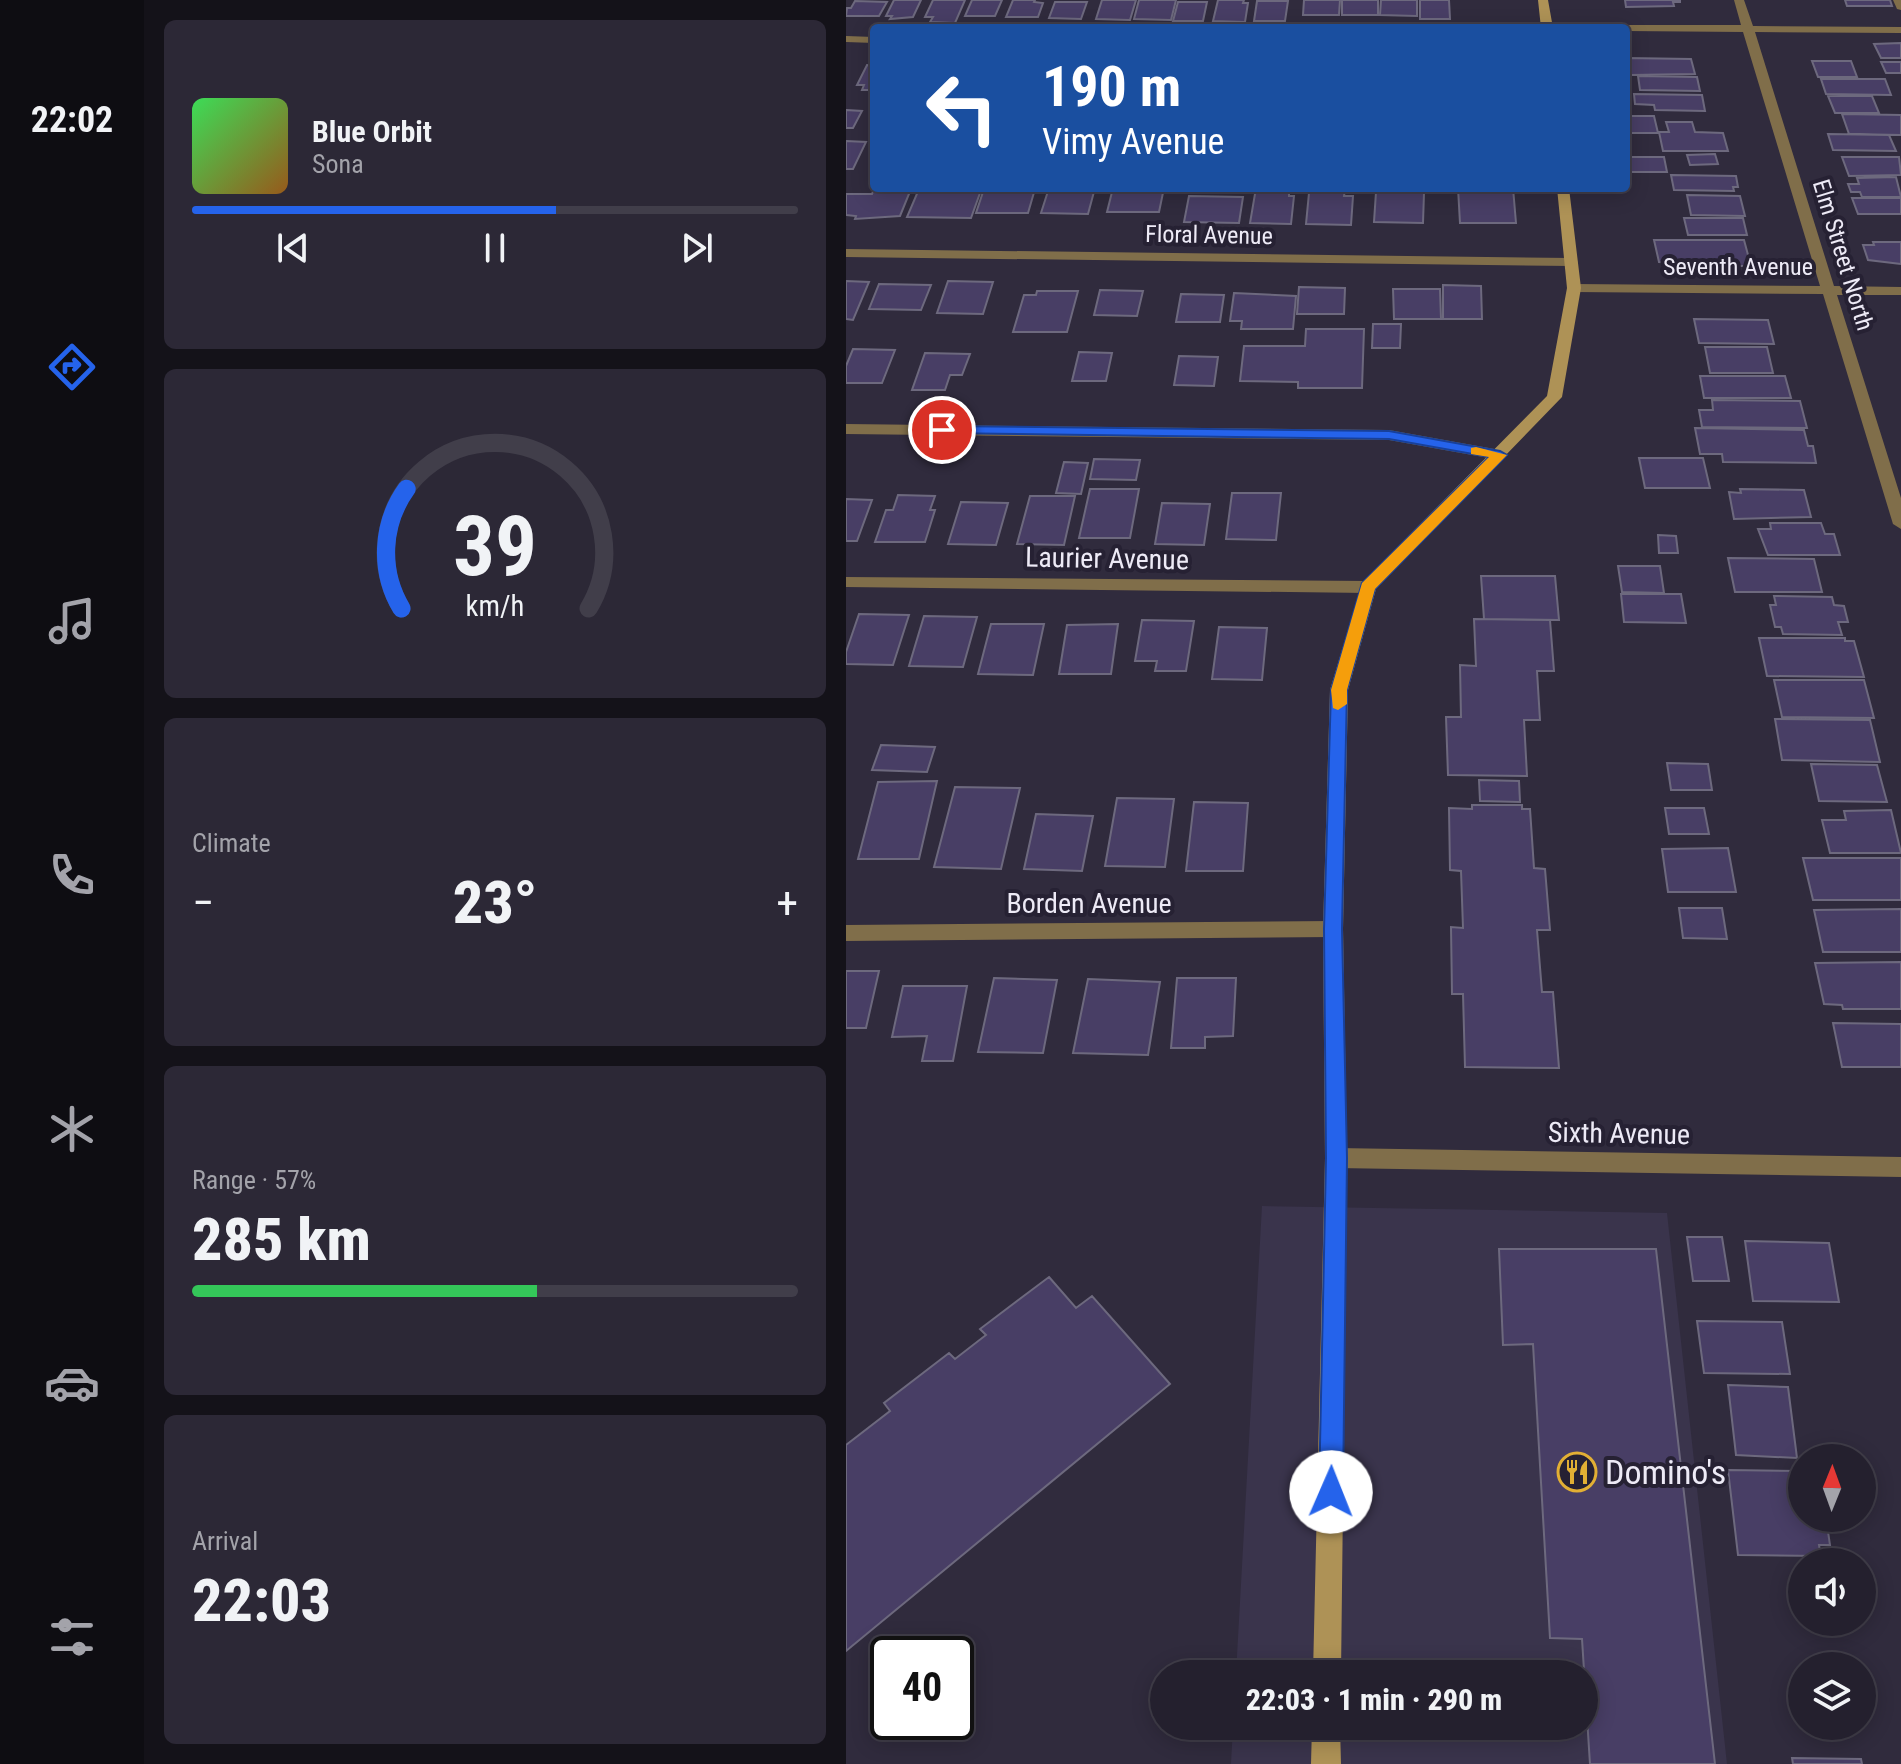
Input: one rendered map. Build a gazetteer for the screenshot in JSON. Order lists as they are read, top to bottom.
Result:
{
  "streets": {
    "street": [
      "Floral Avenue",
      "Elm Street North",
      "Seventh Avenue",
      "Laurier Avenue",
      "Borden Avenue",
      "Sixth Avenue"
    ]
  },
  "crossings": [
    ["Elm Street North", "Seventh Avenue"]
  ],
  "places": {
    "restaurant": ["Domino's"]
  },
  "north": "top",
  "page": {
    "tabs": "22:02",
    "turn": ["190 m", "Vimy Avenue"],
    "song": ["Blue Orbit", "Sona"],
    "tile": [
      "Climate",
      ["Range · 57%", "285 km"],
      ["Arrival", "22:03"]
    ],
    "heat": ["−", "23°", "+"],
    "limit": "40",
    "trip": "22:03 · 1 min · 290 m",
    "gauge": ["39", "km/h"]
  }
}
